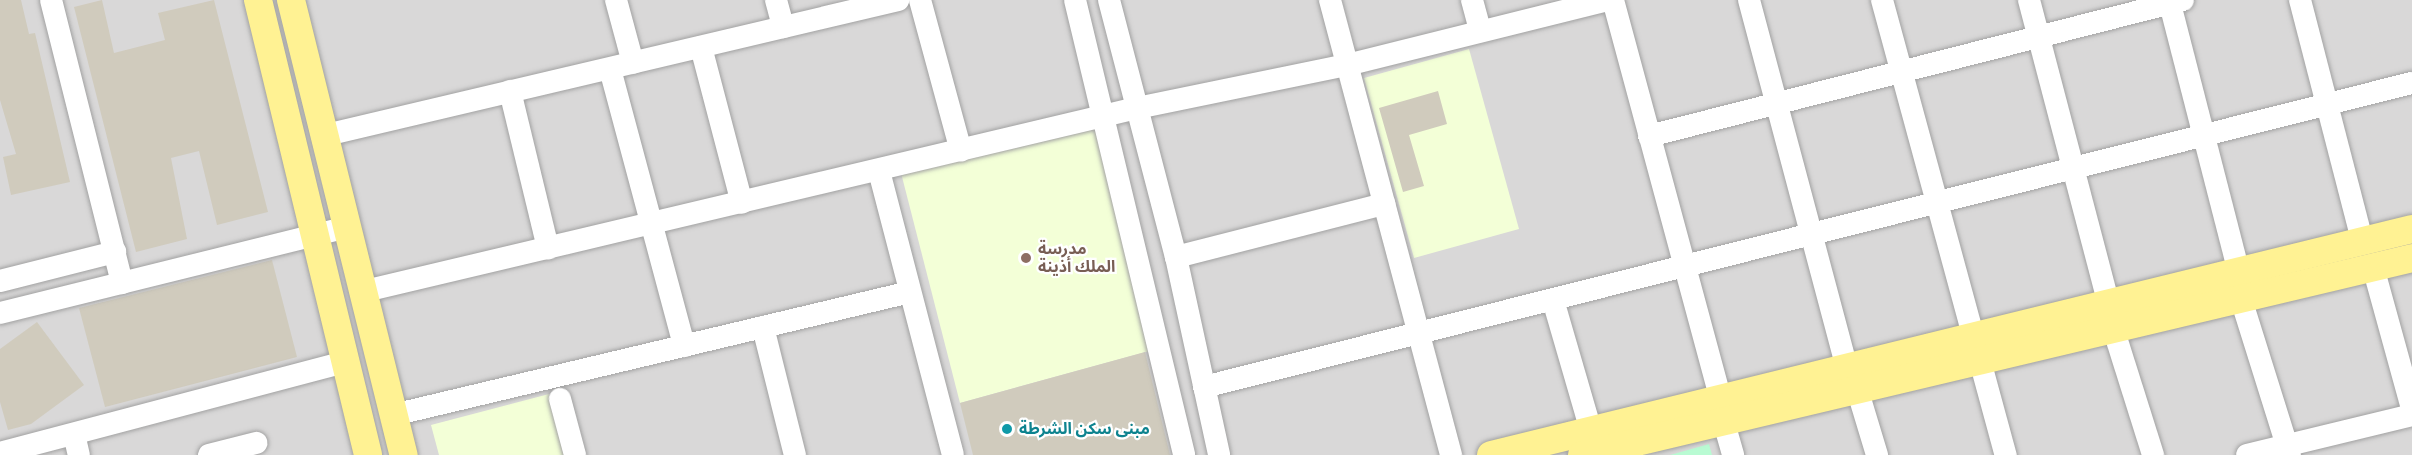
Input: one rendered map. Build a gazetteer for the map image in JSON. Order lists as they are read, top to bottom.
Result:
{
  "places": ["مدرسة الملك أذينة", "مبنى سكن الشرطة"]
}
